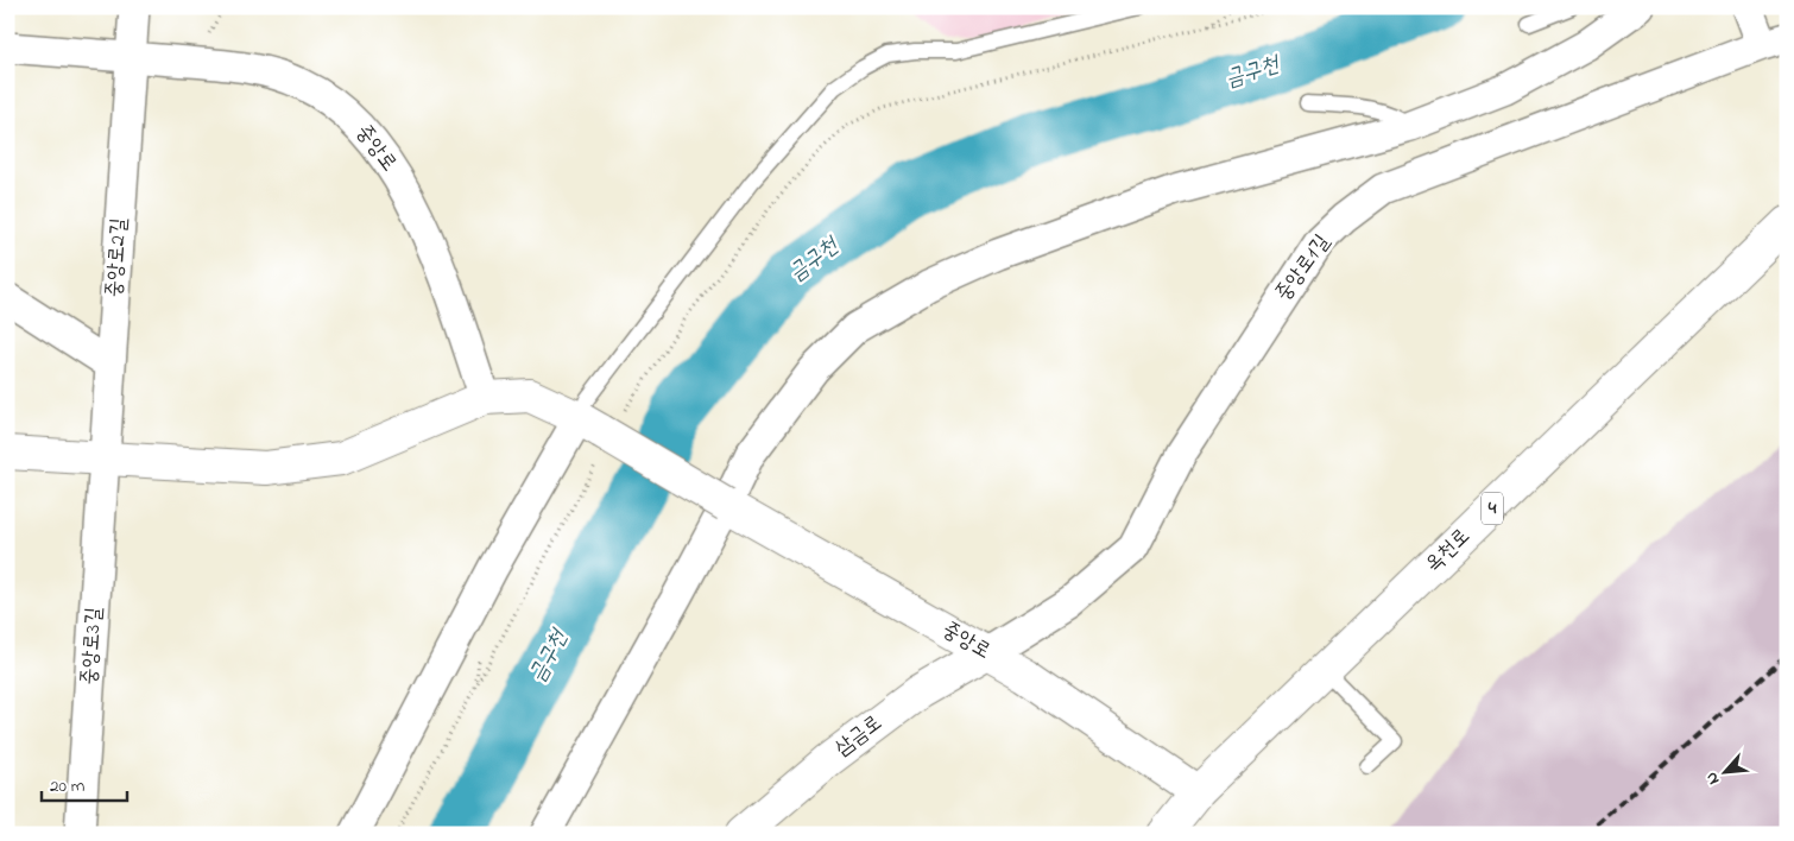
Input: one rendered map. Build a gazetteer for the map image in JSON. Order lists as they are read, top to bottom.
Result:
{
  "streets": {
    "main road": [
      "중앙로",
      "4",
      "옥천로",
      "삼금로"
    ],
    "street": ["중앙로2길", "중앙로1길", "중앙로3길"]
  },
  "crossings": [
    ["중앙로", "중앙로2길"],
    ["중앙로", "중앙로1길"],
    ["중앙로", "옥천로"],
    ["중앙로", "삼금로"],
    ["중앙로2길", "중앙로3길"],
    ["중앙로1길", "삼금로"]
  ],
  "water": ["금구천"],
  "scale_bar": "20 m",
  "north": "bottom left"
}
